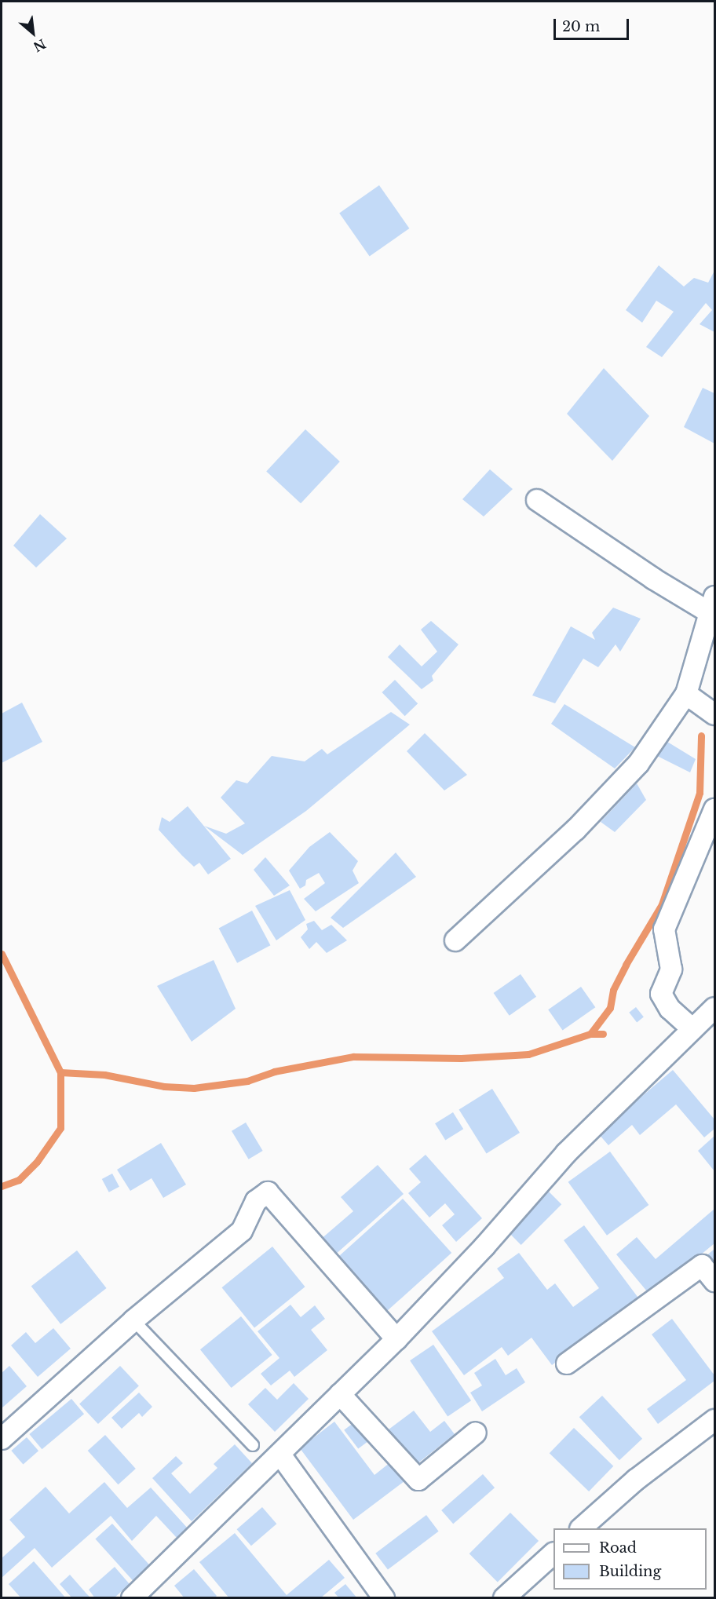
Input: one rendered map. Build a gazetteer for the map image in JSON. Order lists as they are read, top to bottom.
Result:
{
  "legend": ["Road", "Building"],
  "scale_bar": "20 m",
  "north": "bottom right"
}
